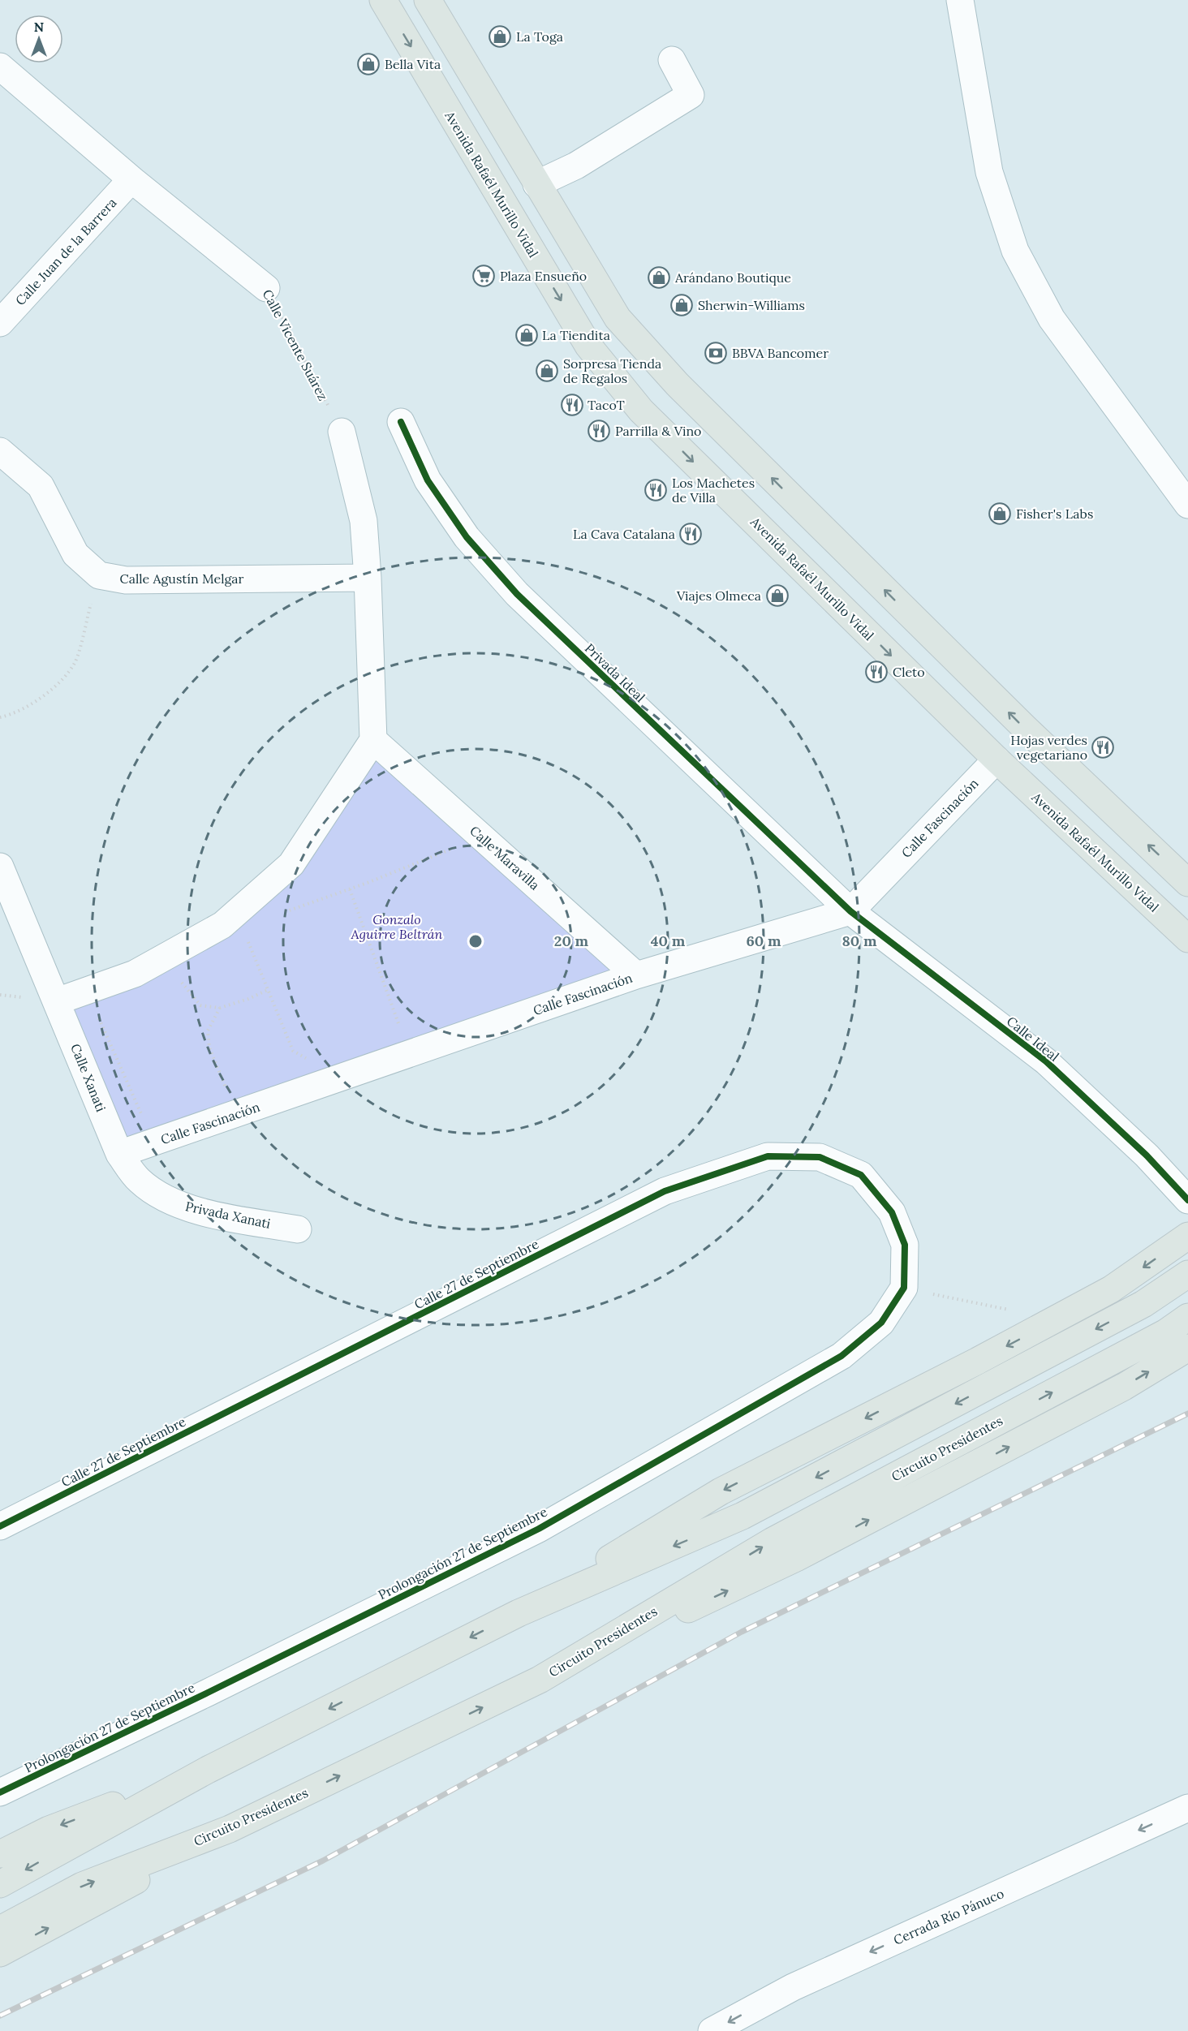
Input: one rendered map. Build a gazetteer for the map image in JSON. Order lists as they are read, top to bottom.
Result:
{
  "streets": {
    "main road": ["Avenida Rafaél Murillo Vidal", "Circuito Presidentes"],
    "street": [
      "Calle Juan de la Barrera",
      "Calle Vicente Suárez",
      "Calle Agustín Melgar",
      "Privada Ideal",
      "Calle Fascinación",
      "Calle Maravilla",
      "Calle Ideal",
      "Calle Xanati",
      "Privada Xanati",
      "Calle 27 de Septiembre",
      "Prolongación 27 de Septiembre",
      "Cerrada Río Pánuco"
    ]
  },
  "crossings": [
    ["Avenida Rafaél Murillo Vidal", "Calle Fascinación"],
    ["Calle Juan de la Barrera", "Calle Vicente Suárez"],
    ["Privada Ideal", "Calle Fascinación"],
    ["Privada Ideal", "Calle Ideal"],
    ["Calle Fascinación", "Calle Maravilla"],
    ["Calle Fascinación", "Calle Ideal"],
    ["Calle Fascinación", "Calle Xanati"],
    ["Calle Fascinación", "Privada Xanati"],
    ["Calle Xanati", "Privada Xanati"],
    ["Calle 27 de Septiembre", "Prolongación 27 de Septiembre"]
  ],
  "one_way": ["Cerrada Río Pánuco"],
  "parks": ["Gonzalo Aguirre Beltrán"],
  "places": {
    "shop": [
      "La Toga",
      "Bella Vita",
      "Arándano Boutique",
      "Sherwin-Williams",
      "La Tiendita",
      "Sorpresa Tienda de Regalos",
      "Fisher's Labs",
      "Viajes Olmeca"
    ],
    "supermarket": ["Plaza Ensueño"],
    "bank": ["BBVA Bancomer"],
    "restaurant": [
      "TacoT",
      "Parrilla & Vino",
      "Los Machetes de Villa",
      "La Cava Catalana",
      "Cleto",
      "Hojas verdes vegetariano"
    ]
  },
  "north": "top",
  "rings": [
    "20 m",
    "40 m",
    "60 m",
    "80 m"
  ]
}
